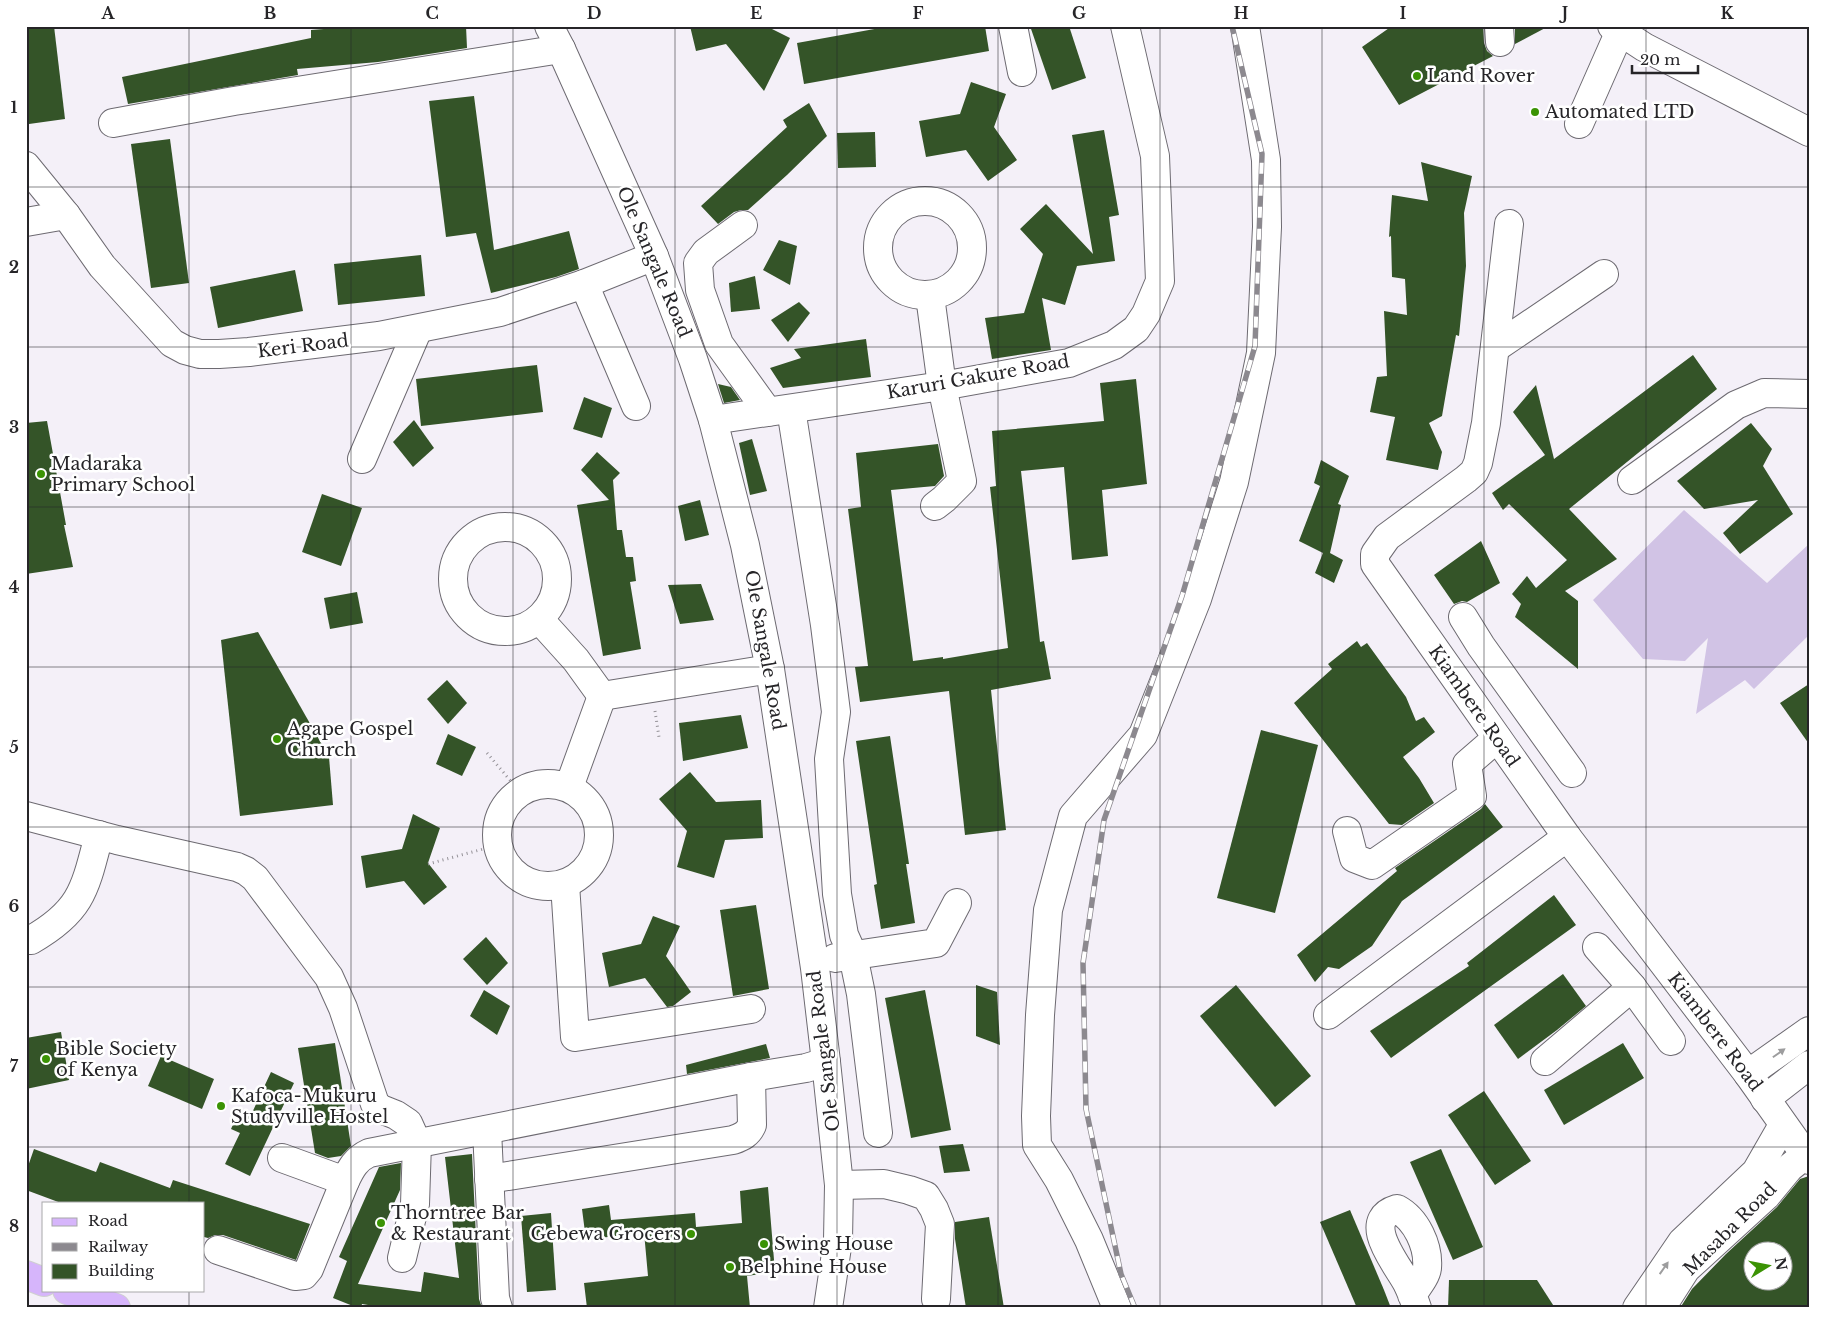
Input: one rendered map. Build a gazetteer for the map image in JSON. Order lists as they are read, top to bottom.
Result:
{
  "streets": {
    "street": [
      "Ole Sangale Road",
      "Keri Road",
      "Karuri Gakure Road",
      "Kiambere Road",
      "Masaba Road"
    ]
  },
  "crossings": [
    ["Ole Sangale Road", "Keri Road"],
    ["Ole Sangale Road", "Karuri Gakure Road"],
    ["Kiambere Road", "Masaba Road"]
  ],
  "places": [
    "Land Rover",
    "Automated LTD",
    "Madaraka Primary School",
    "Agape Gospel Church",
    "Bible Society of Kenya",
    "Kafoca-Mukuru Studyville Hostel",
    "Thorntree Bar & Restaurant",
    "Gebewa Grocers",
    "Swing House",
    "Belphine House"
  ],
  "legend": ["Road", "Railway", "Building"],
  "scale_bar": "20 m",
  "north": "right",
  "grid": {
    "columns": [
      "A",
      "B",
      "C",
      "D",
      "E",
      "F",
      "G",
      "H",
      "I",
      "J",
      "K"
    ],
    "rows": [
      "1",
      "2",
      "3",
      "4",
      "5",
      "6",
      "7",
      "8"
    ]
  }
}
